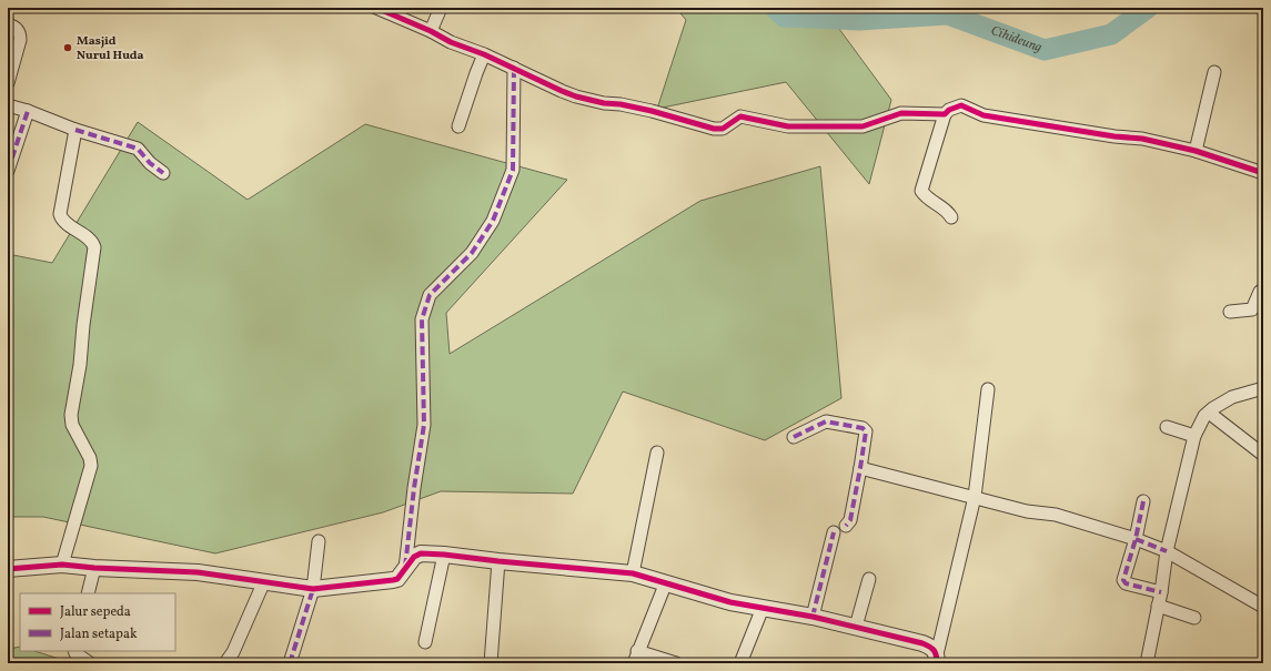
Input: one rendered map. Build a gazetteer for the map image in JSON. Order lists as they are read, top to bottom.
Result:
{
  "water": ["Cihideung"],
  "places": ["Masjid Nurul Huda"],
  "legend": ["Jalur sepeda", "Jalan setapak"]
}
